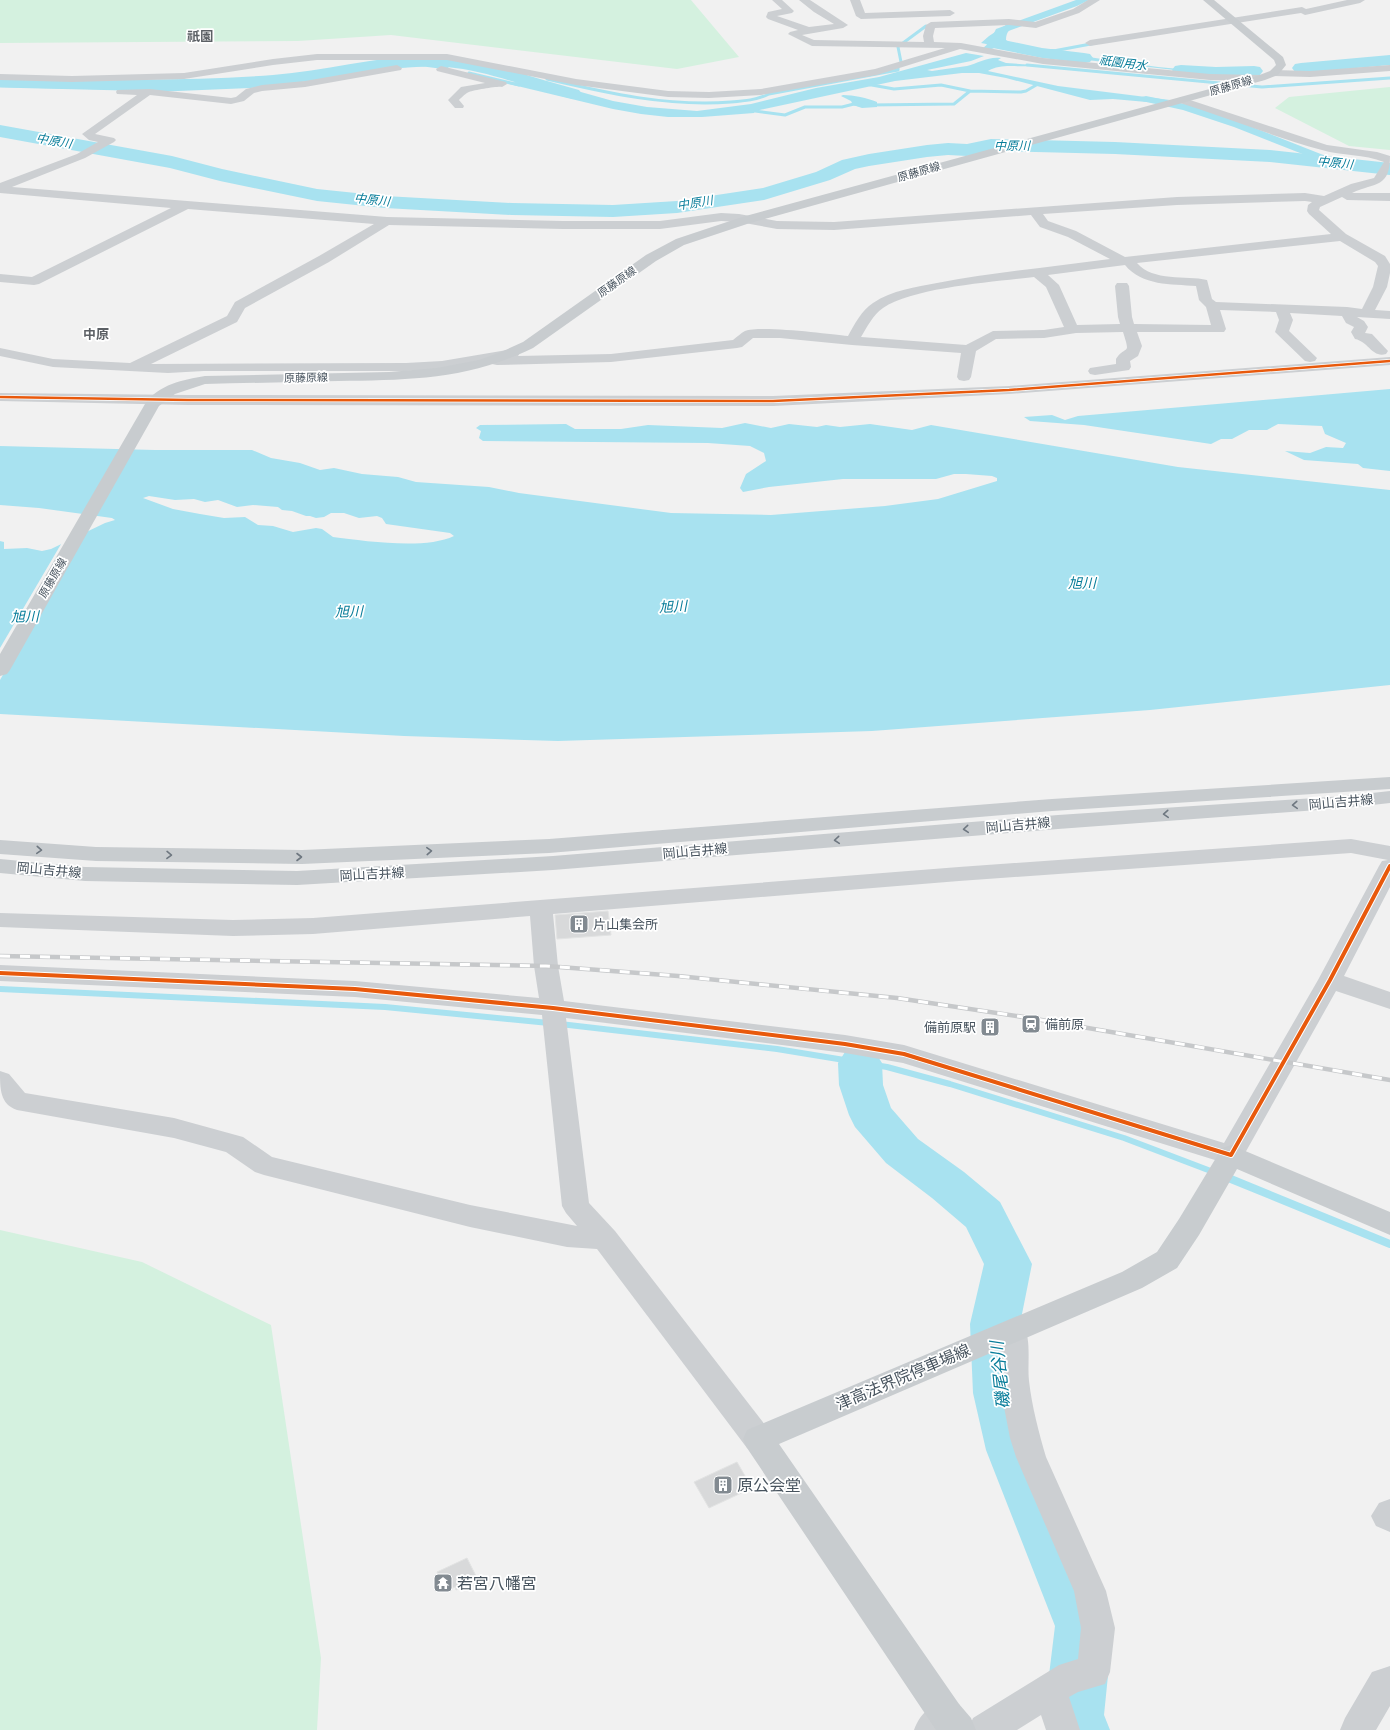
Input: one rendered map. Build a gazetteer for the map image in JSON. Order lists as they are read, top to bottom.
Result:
{
  "streets": {
    "main road": ["原藤原線", "岡山吉井線", "津高法界院停車場線"]
  },
  "districts": ["祇園", "中原"],
  "water": [
    "祇園用水",
    "中原川",
    "旭川",
    "磯尾谷川"
  ],
  "places": {
    "building": ["片山集会所", "備前原駅", "原公会堂"],
    "station": ["備前原"],
    "temple": ["若宮八幡宮"]
  }
}
